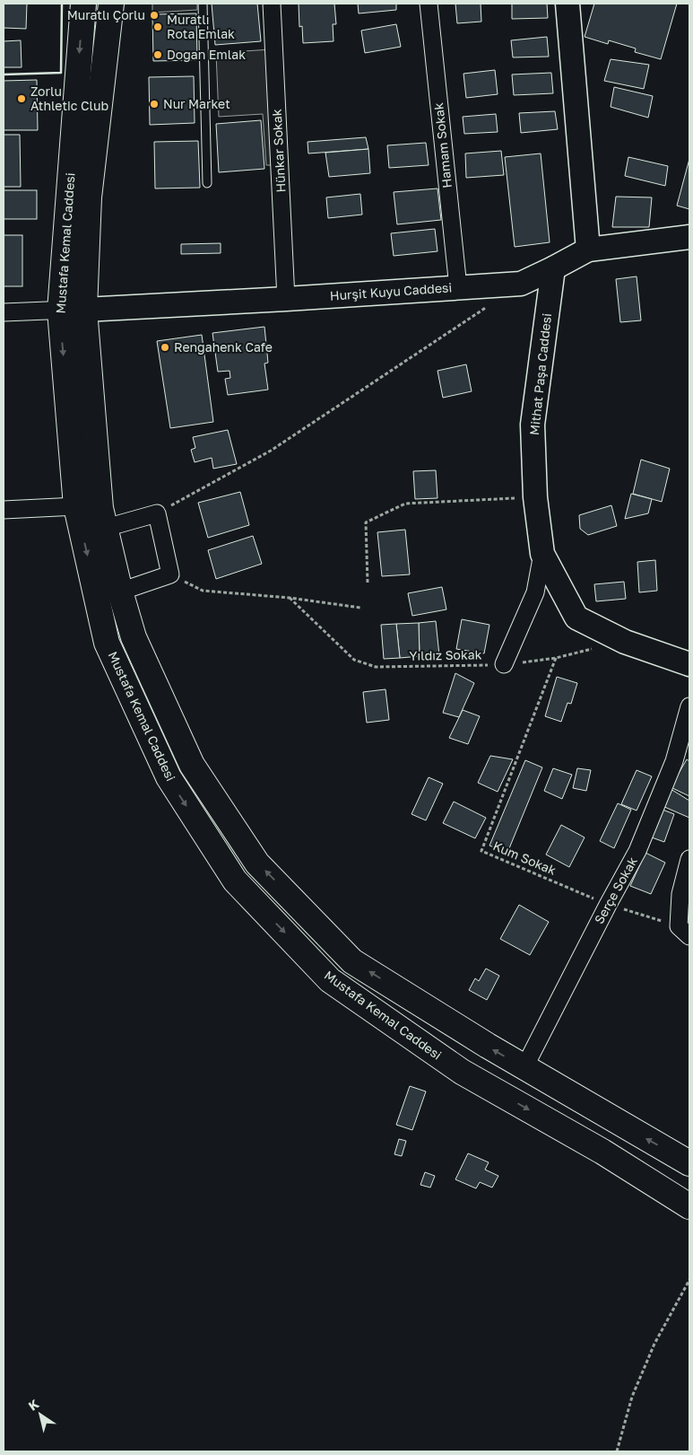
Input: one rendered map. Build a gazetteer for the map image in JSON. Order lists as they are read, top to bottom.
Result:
{
  "streets": {
    "main road": ["Mustafa Kemal Caddesi"],
    "street": [
      "Hamam Sokak",
      "Hünkar Sokak",
      "Hurşit Kuyu Caddesi",
      "Mithat Paşa Caddesi",
      "Serçe Sokak"
    ],
    "path": ["Yıldız Sokak", "Kum Sokak"]
  },
  "crossings": [
    ["Hamam Sokak", "Hurşit Kuyu Caddesi"],
    ["Hünkar Sokak", "Hurşit Kuyu Caddesi"],
    ["Mustafa Kemal Caddesi", "Hurşit Kuyu Caddesi"],
    ["Mustafa Kemal Caddesi", "Serçe Sokak"],
    ["Hurşit Kuyu Caddesi", "Mithat Paşa Caddesi"],
    ["Mithat Paşa Caddesi", "Yıldız Sokak"],
    ["Yıldız Sokak", "Kum Sokak"],
    ["Kum Sokak", "Serçe Sokak"]
  ],
  "places": [
    "Muratlı Çorlu",
    "Muratlı Rota Emlak",
    "Doğan Emlak",
    "Zorlu Athletic Club",
    "Nur Market",
    "Rengahenk Cafe"
  ],
  "north": "top left"
}
